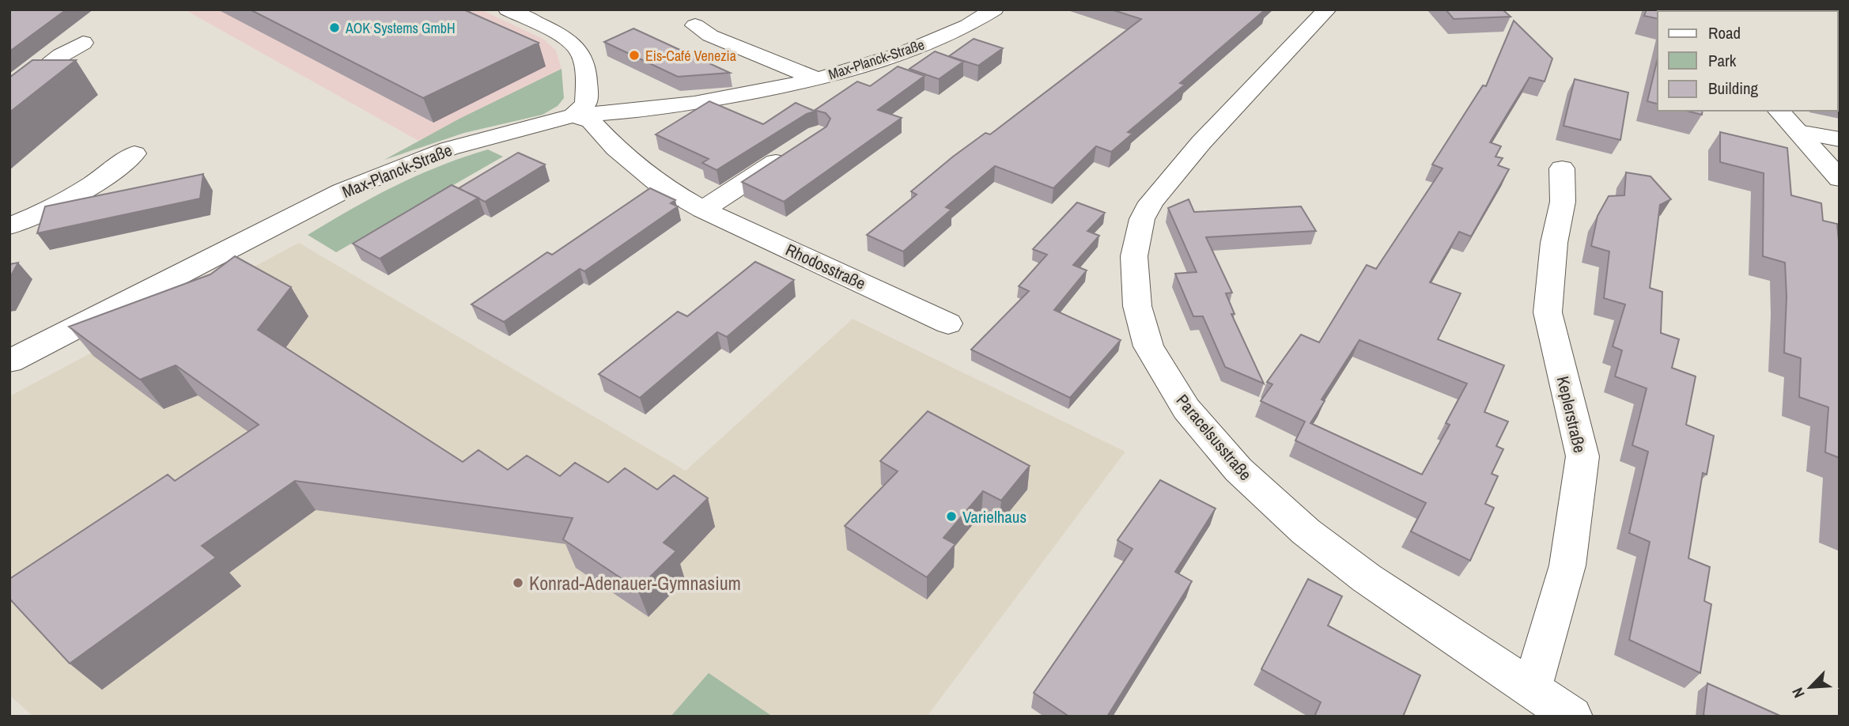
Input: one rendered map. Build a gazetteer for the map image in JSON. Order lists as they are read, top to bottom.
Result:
{
  "streets": {
    "street": [
      "Max-Planck-Straße",
      "Rhodosstraße",
      "Keplerstraße",
      "Paracelsusstraße"
    ]
  },
  "crossings": [
    ["Max-Planck-Straße", "Rhodosstraße"],
    ["Keplerstraße", "Paracelsusstraße"]
  ],
  "places": [
    "AOK Systems GmbH",
    "Eis-Café Venezia",
    "Varielhaus",
    "Konrad-Adenauer-Gymnasium"
  ],
  "legend": ["Road", "Park", "Building"],
  "north": "bottom left"
}
